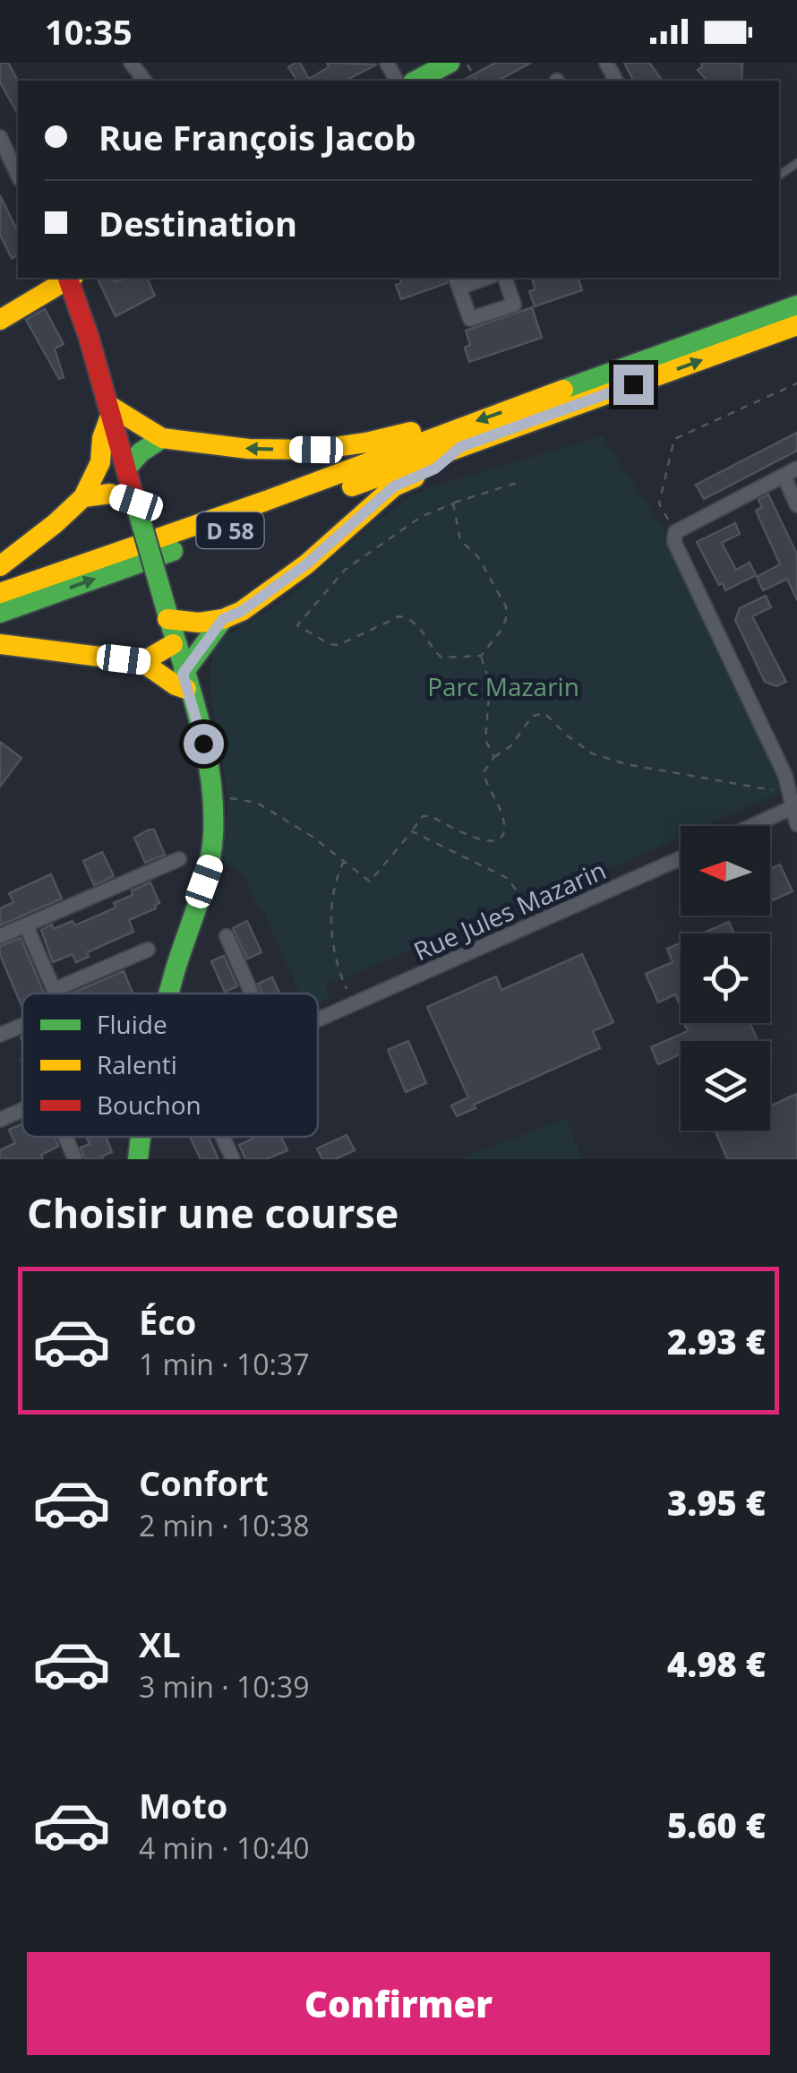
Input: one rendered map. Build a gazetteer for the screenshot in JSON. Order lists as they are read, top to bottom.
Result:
{
  "streets": {
    "main road": ["D 58"],
    "street": ["Rue Jules Mazarin"]
  },
  "parks": ["Parc Mazarin"],
  "legend": ["Fluide", "Ralenti", "Bouchon"],
  "north": "left",
  "page": {
    "status": "10:35",
    "banner": ["Rue François Jacob", "Destination"],
    "heading": "Choisir une course",
    "list": [
      {
        "name": "Éco",
        "note": "1 min · 10:37",
        "value": "2.93 €"
      },
      {
        "name": "Confort",
        "note": "2 min · 10:38",
        "value": "3.95 €"
      },
      {
        "name": "XL",
        "note": "3 min · 10:39",
        "value": "4.98 €"
      },
      {
        "name": "Moto",
        "note": "4 min · 10:40",
        "value": "5.60 €"
      }
    ],
    "buttons": "Confirmer"
  }
}
